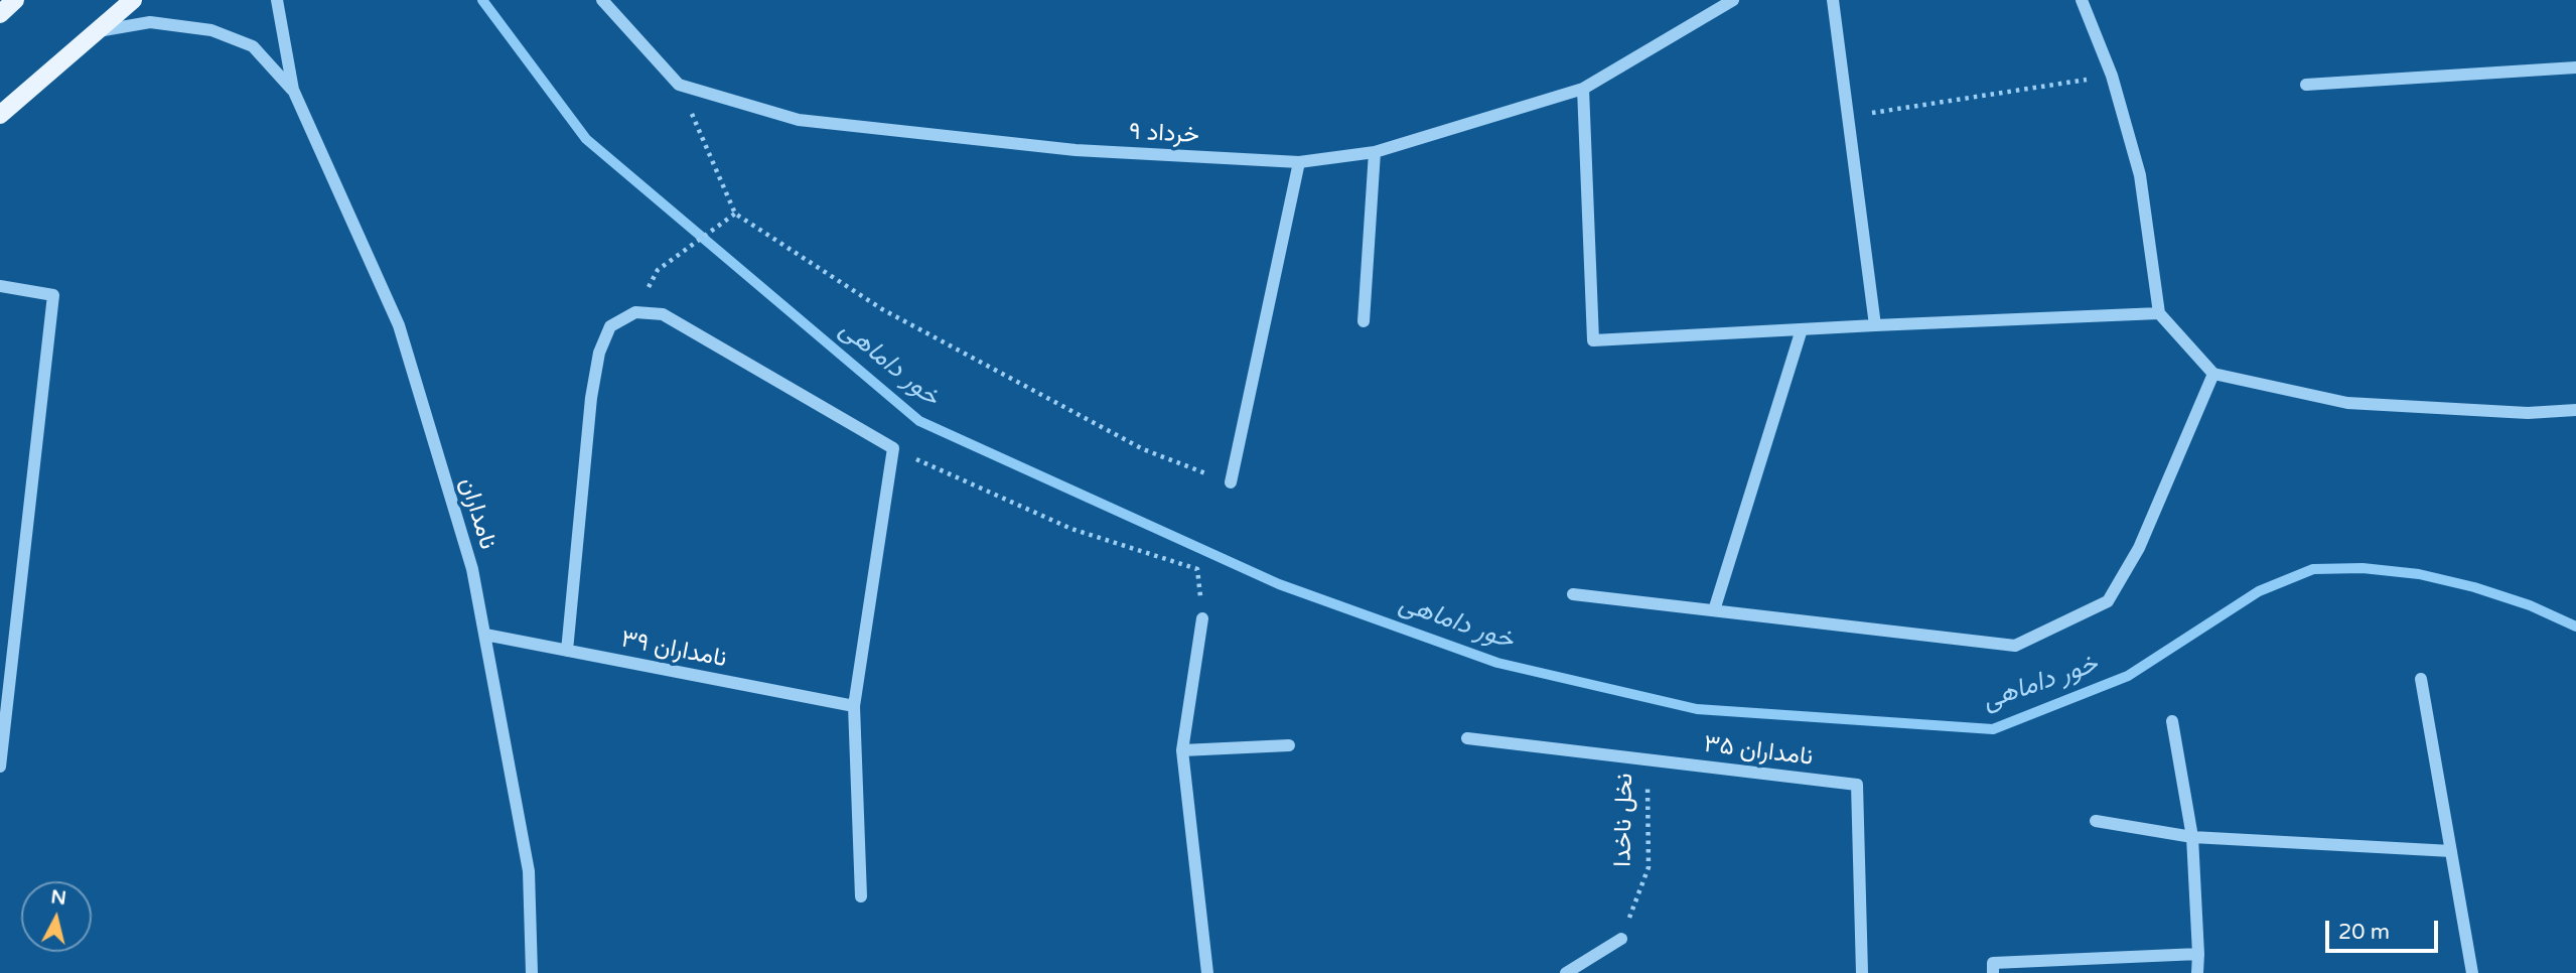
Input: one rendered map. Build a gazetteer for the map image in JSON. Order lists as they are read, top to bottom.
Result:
{
  "streets": {
    "street": [
      "خرداد ۹",
      "نامداران",
      "نامداران ۳۹",
      "نامداران ۳۵"
    ],
    "path": ["نخل ناخدا"]
  },
  "crossings": [
    ["نامداران", "نامداران ۳۹"],
    ["نامداران ۳۵", "نخل ناخدا"]
  ],
  "water": ["خور داماهی"],
  "scale_bar": "20 m",
  "north": "top"
}
